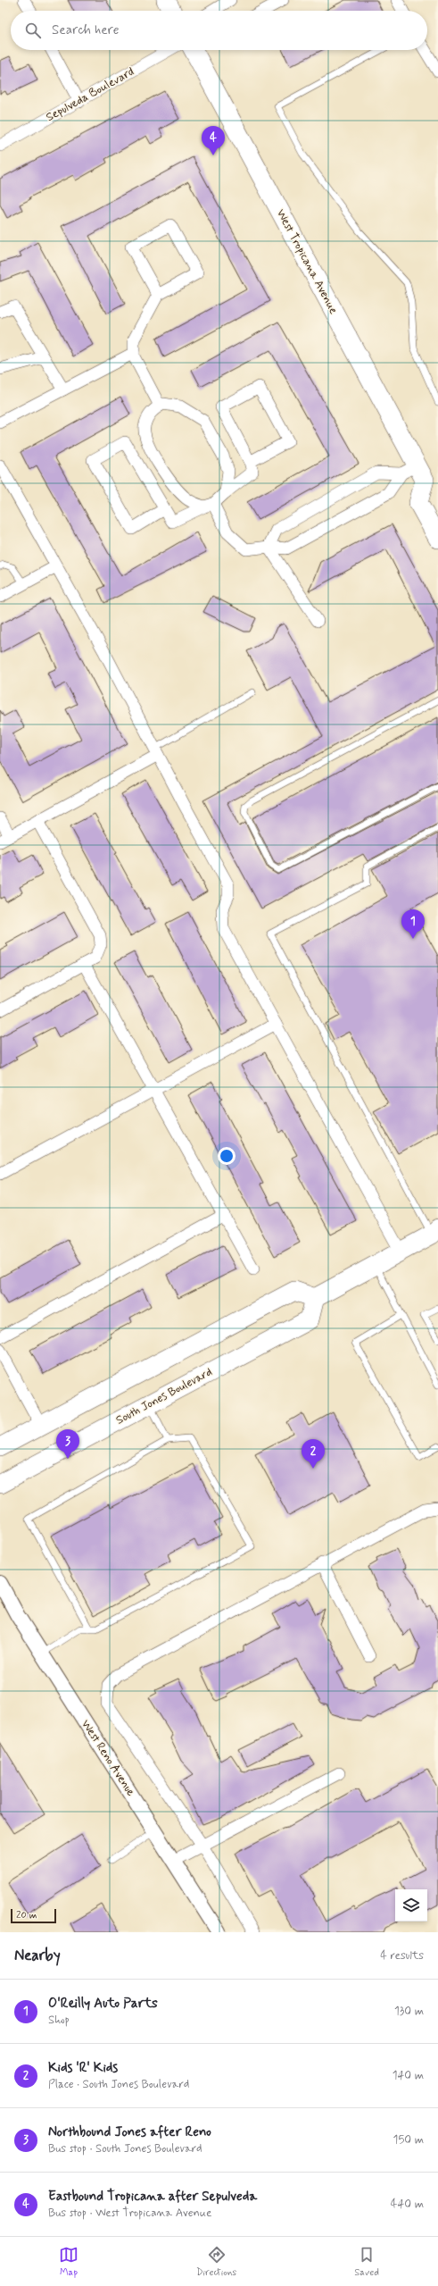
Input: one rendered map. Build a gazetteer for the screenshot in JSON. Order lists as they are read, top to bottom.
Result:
{
  "streets": {
    "main road": ["West Tropicana Avenue", "South Jones Boulevard"],
    "street": ["Sepulveda Boulevard", "West Reno Avenue"]
  },
  "scale_bar": "20 m",
  "page": {
    "search": "Search here",
    "pins": [
      "4",
      "1",
      "3",
      "2"
    ],
    "scale": "20 m",
    "heading": ["Nearby", "4 results"],
    "list": [
      {
        "mark": "1",
        "name": "O'Reilly Auto Parts",
        "note": "Shop",
        "value": "130 m"
      },
      {
        "mark": "2",
        "name": "Kids 'R' Kids",
        "note": "Place · South Jones Boulevard",
        "value": "140 m"
      },
      {
        "mark": "3",
        "name": "Northbound Jones after Reno",
        "note": "Bus stop · South Jones Boulevard",
        "value": "150 m"
      },
      {
        "mark": "4",
        "name": "Eastbound Tropicana after Sepulveda",
        "note": "Bus stop · West Tropicana Avenue",
        "value": "440 m"
      }
    ],
    "nav": ["Map", "Directions", "Saved"]
  }
}
